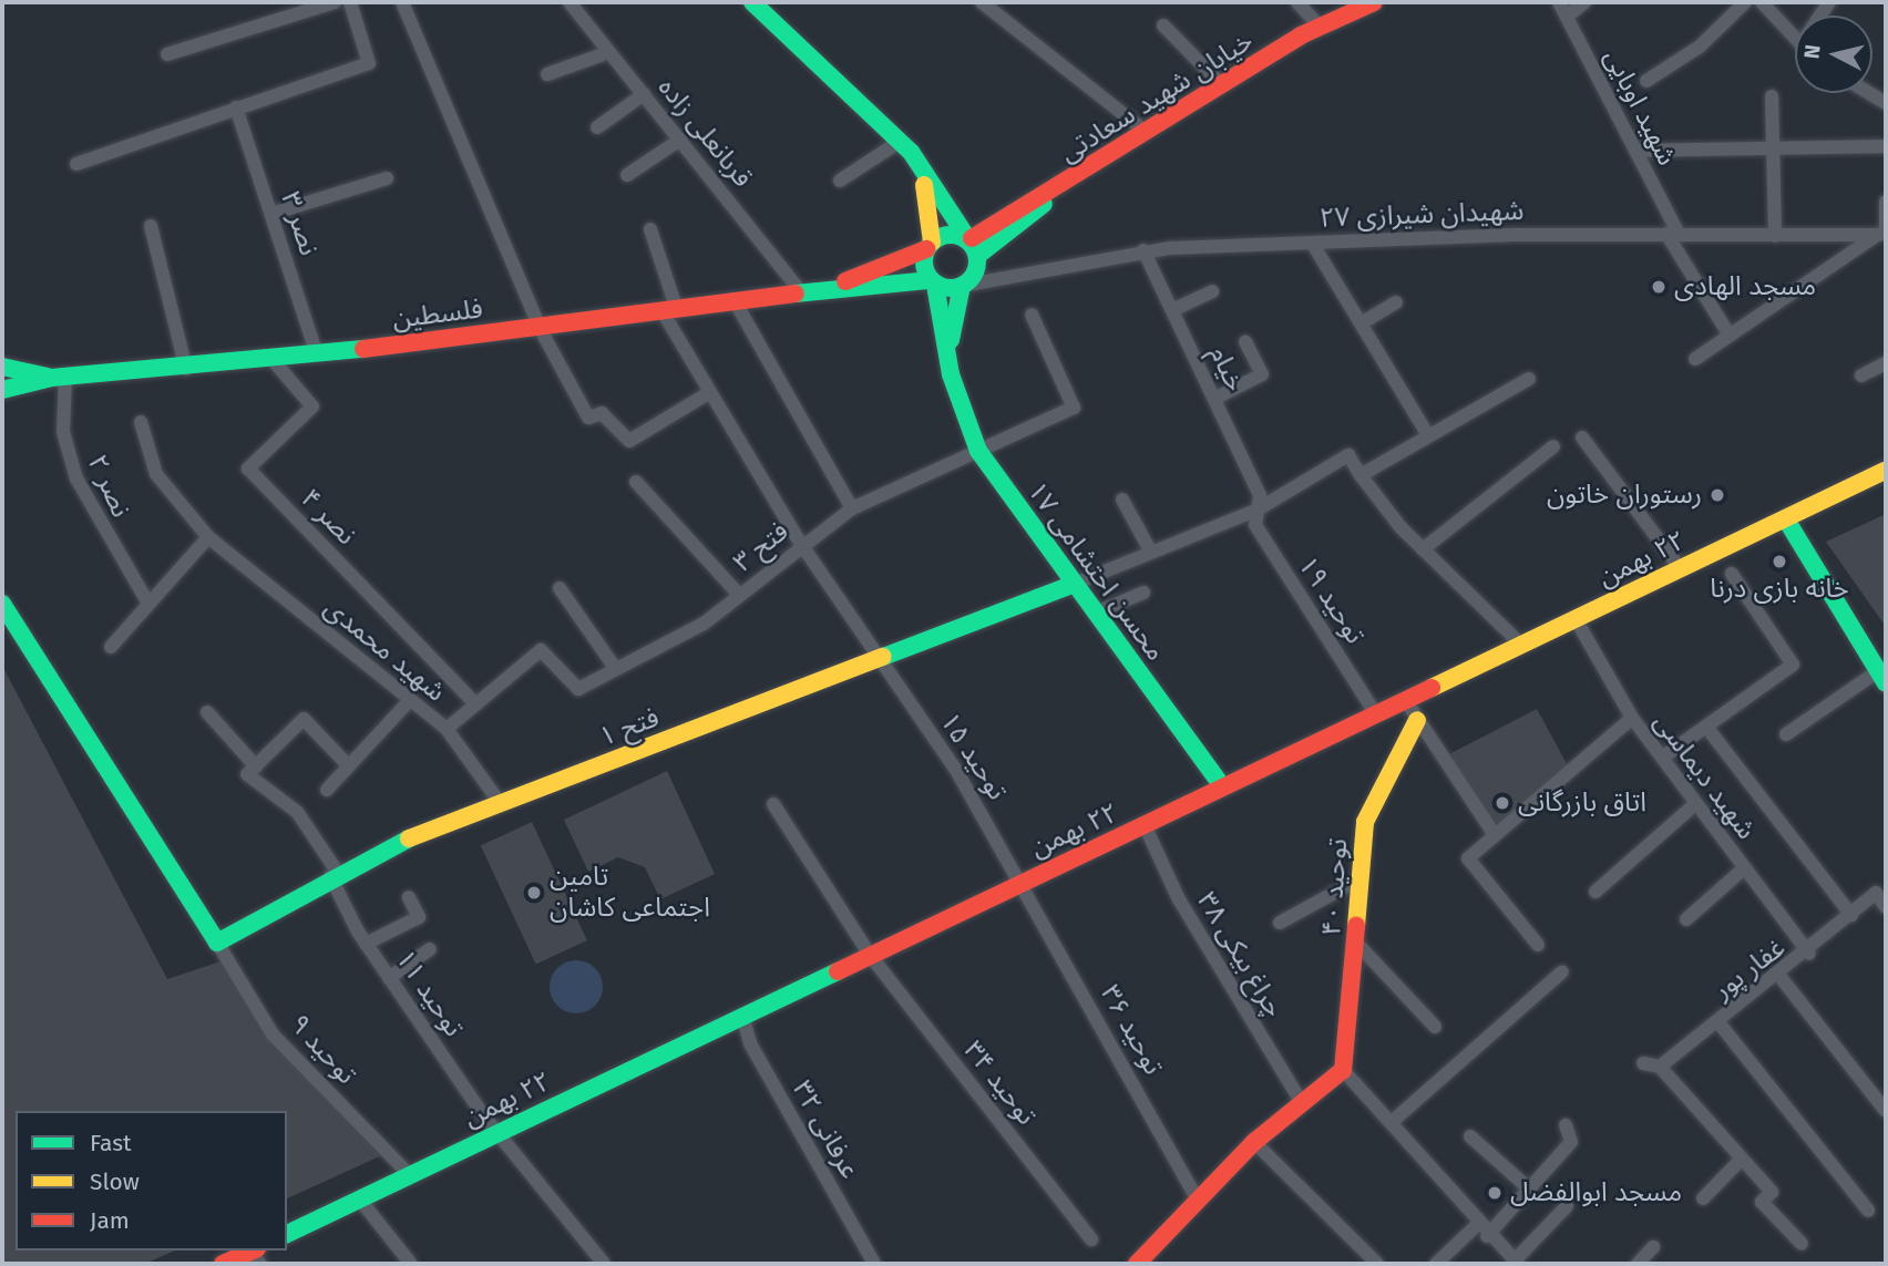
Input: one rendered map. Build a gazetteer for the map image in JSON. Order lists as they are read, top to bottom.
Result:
{
  "streets": {
    "street": [
      "خیابان شهید سعادتی",
      "شهید اوبایی",
      "قربانعلی زاده",
      "شهیدان شیرازی ۲۷",
      "نصر ۳",
      "فلسطین",
      "خیام",
      "نصر ۲",
      "نصر ۴",
      "فتح ۳",
      "٢٢ بهمن",
      "محسن احتشامی ۱۷",
      "توحید ۱۹",
      "شهید محمدی",
      "فتح ۱",
      "توحید ۱۵",
      "شهید دیماسی",
      "توحید ۴۰",
      "چراغ بیکی ۳۸",
      "غفار پور",
      "توحید ۱۱",
      "توحید ۳۶",
      "توحید ۹",
      "توحید ۳۴",
      "عرفانی ۳۲"
    ]
  },
  "crossings": [
    ["شهید اوبایی", "شهیدان شیرازی ۲۷"],
    ["قربانعلی زاده", "فلسطین"],
    ["شهیدان شیرازی ۲۷", "خیام"],
    ["شهیدان شیرازی ۲۷", "محسن احتشامی ۱۷"],
    ["نصر ۳", "فلسطین"],
    ["فلسطین", "نصر ۲"],
    ["فلسطین", "نصر ۴"],
    ["فلسطین", "توحید ۱۵"],
    ["خیام", "توحید ۱۹"],
    ["نصر ۴", "فتح ۳"],
    ["فتح ۳", "محسن احتشامی ۱۷"],
    ["فتح ۳", "توحید ۱۵"],
    ["٢٢ بهمن", "محسن احتشامی ۱۷"],
    ["٢٢ بهمن", "توحید ۱۹"],
    ["٢٢ بهمن", "توحید ۱۵"],
    ["٢٢ بهمن", "شهید دیماسی"],
    ["٢٢ بهمن", "چراغ بیکی ۳۸"],
    ["٢٢ بهمن", "توحید ۱۱"],
    ["٢٢ بهمن", "توحید ۳۶"],
    ["٢٢ بهمن", "توحید ۹"],
    ["٢٢ بهمن", "توحید ۳۴"],
    ["٢٢ بهمن", "عرفانی ۳۲"],
    ["محسن احتشامی ۱۷", "فتح ۱"],
    ["شهید محمدی", "فتح ۱"],
    ["فتح ۱", "توحید ۱۵"],
    ["فتح ۱", "توحید ۱۱"],
    ["فتح ۱", "توحید ۹"],
    ["توحید ۱۵", "توحید ۳۶"],
    ["شهید دیماسی", "غفار پور"]
  ],
  "places": [
    "مسجد الهادی",
    "رستوران خاتون",
    "خانه بازی درنا",
    "اتاق بازرگانی",
    "تامین اجتماعی کاشان",
    "مسجد ابوالفضل"
  ],
  "legend": ["Fast", "Slow", "Jam"],
  "north": "left"
}
